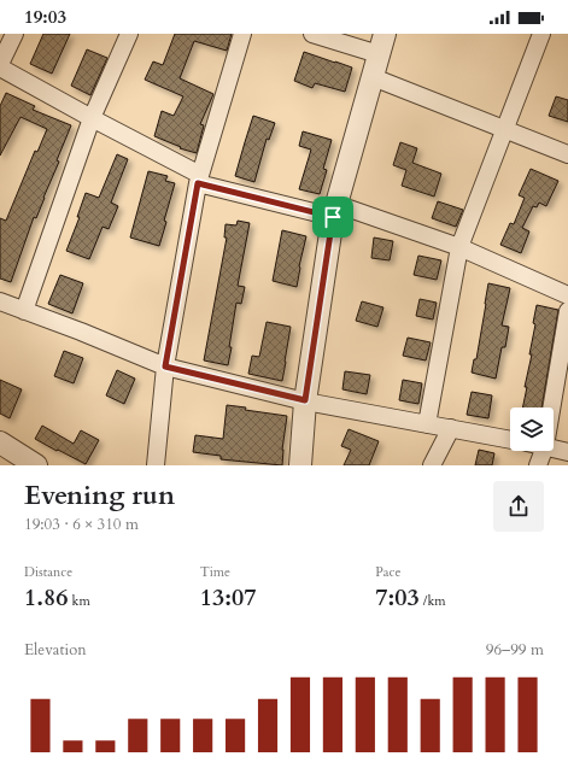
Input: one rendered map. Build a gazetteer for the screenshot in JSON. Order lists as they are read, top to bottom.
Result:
{
  "page": {
    "status": "19:03",
    "heading": ["Evening run", "19:03 · 6 × 310 m"],
    "stats": [
      ["Distance", "1.86 km"],
      ["Time", "13:07"],
      ["Pace", "7:03 /km"]
    ],
    "chart": ["Elevation", "96–99 m"]
  }
}
